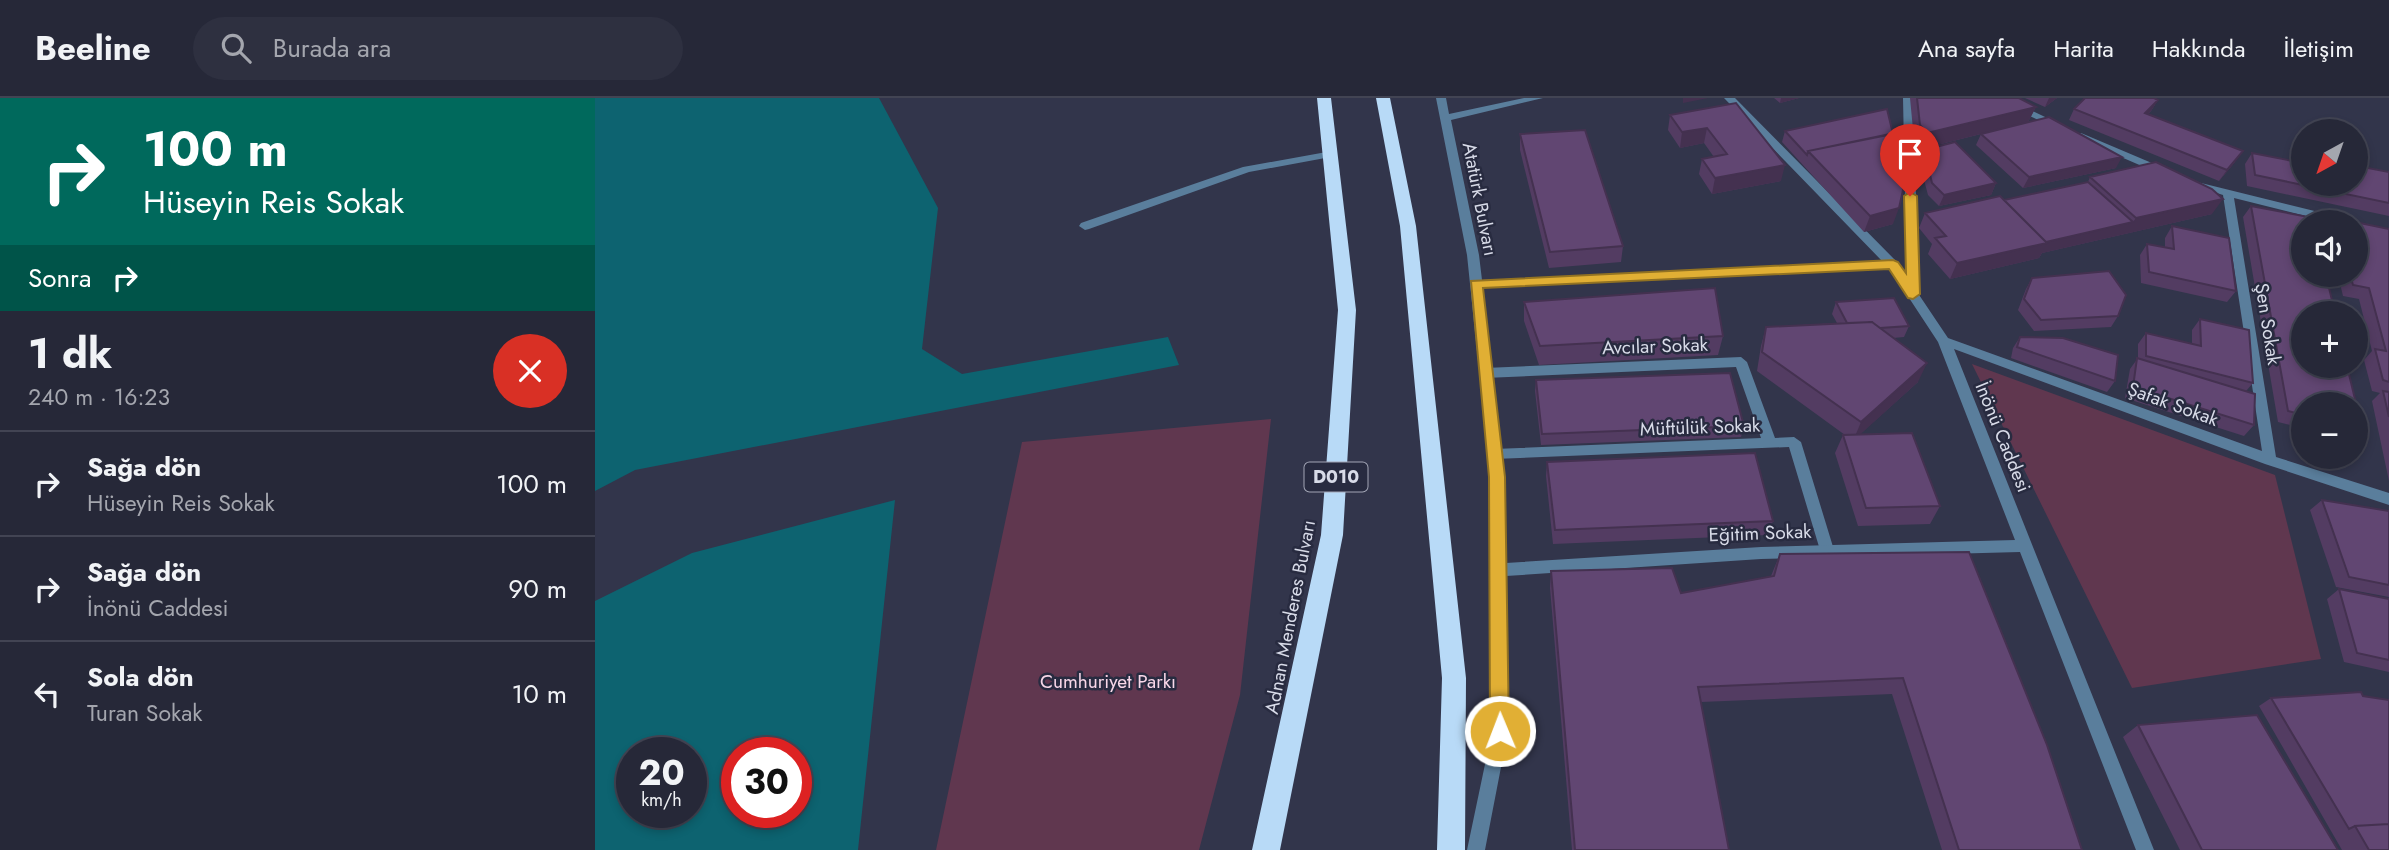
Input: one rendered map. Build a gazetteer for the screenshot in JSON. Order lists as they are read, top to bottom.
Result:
{
  "streets": {
    "highway": ["D010", "Adnan Menderes Bulvarı"],
    "street": [
      "Atatürk Bulvarı",
      "Şen Sokak",
      "Avcılar Sokak",
      "Şafak Sokak",
      "Müftülük Sokak",
      "İnönü Caddesi",
      "Eğitim Sokak"
    ]
  },
  "crossings": [
    ["Atatürk Bulvarı", "Avcılar Sokak"],
    ["Atatürk Bulvarı", "Müftülük Sokak"],
    ["Atatürk Bulvarı", "Eğitim Sokak"],
    ["Şen Sokak", "Şafak Sokak"],
    ["Avcılar Sokak", "Müftülük Sokak"],
    ["Şafak Sokak", "İnönü Caddesi"],
    ["Müftülük Sokak", "Eğitim Sokak"],
    ["İnönü Caddesi", "Eğitim Sokak"]
  ],
  "parks": ["Cumhuriyet Parkı"],
  "north": "bottom left",
  "page": {
    "header": "Beeline",
    "search": "Burada ara",
    "nav": [
      "Ana sayfa",
      "Harita",
      "Hakkında",
      "İletişim"
    ],
    "turn": ["100 m", "Hüseyin Reis Sokak"],
    "map_buttons": ["+", "−"],
    "then": "Sonra",
    "heading": ["1 dk", "240 m · 16:23"],
    "list": [
      {
        "name": "Sağa dön",
        "note": "Hüseyin Reis Sokak",
        "value": "100 m"
      },
      {
        "name": "Sağa dön",
        "note": "İnönü Caddesi",
        "value": "90 m"
      },
      {
        "name": "Sola dön",
        "note": "Turan Sokak",
        "value": "10 m"
      }
    ],
    "speed": "20 km/h",
    "limit": "30"
  }
}
